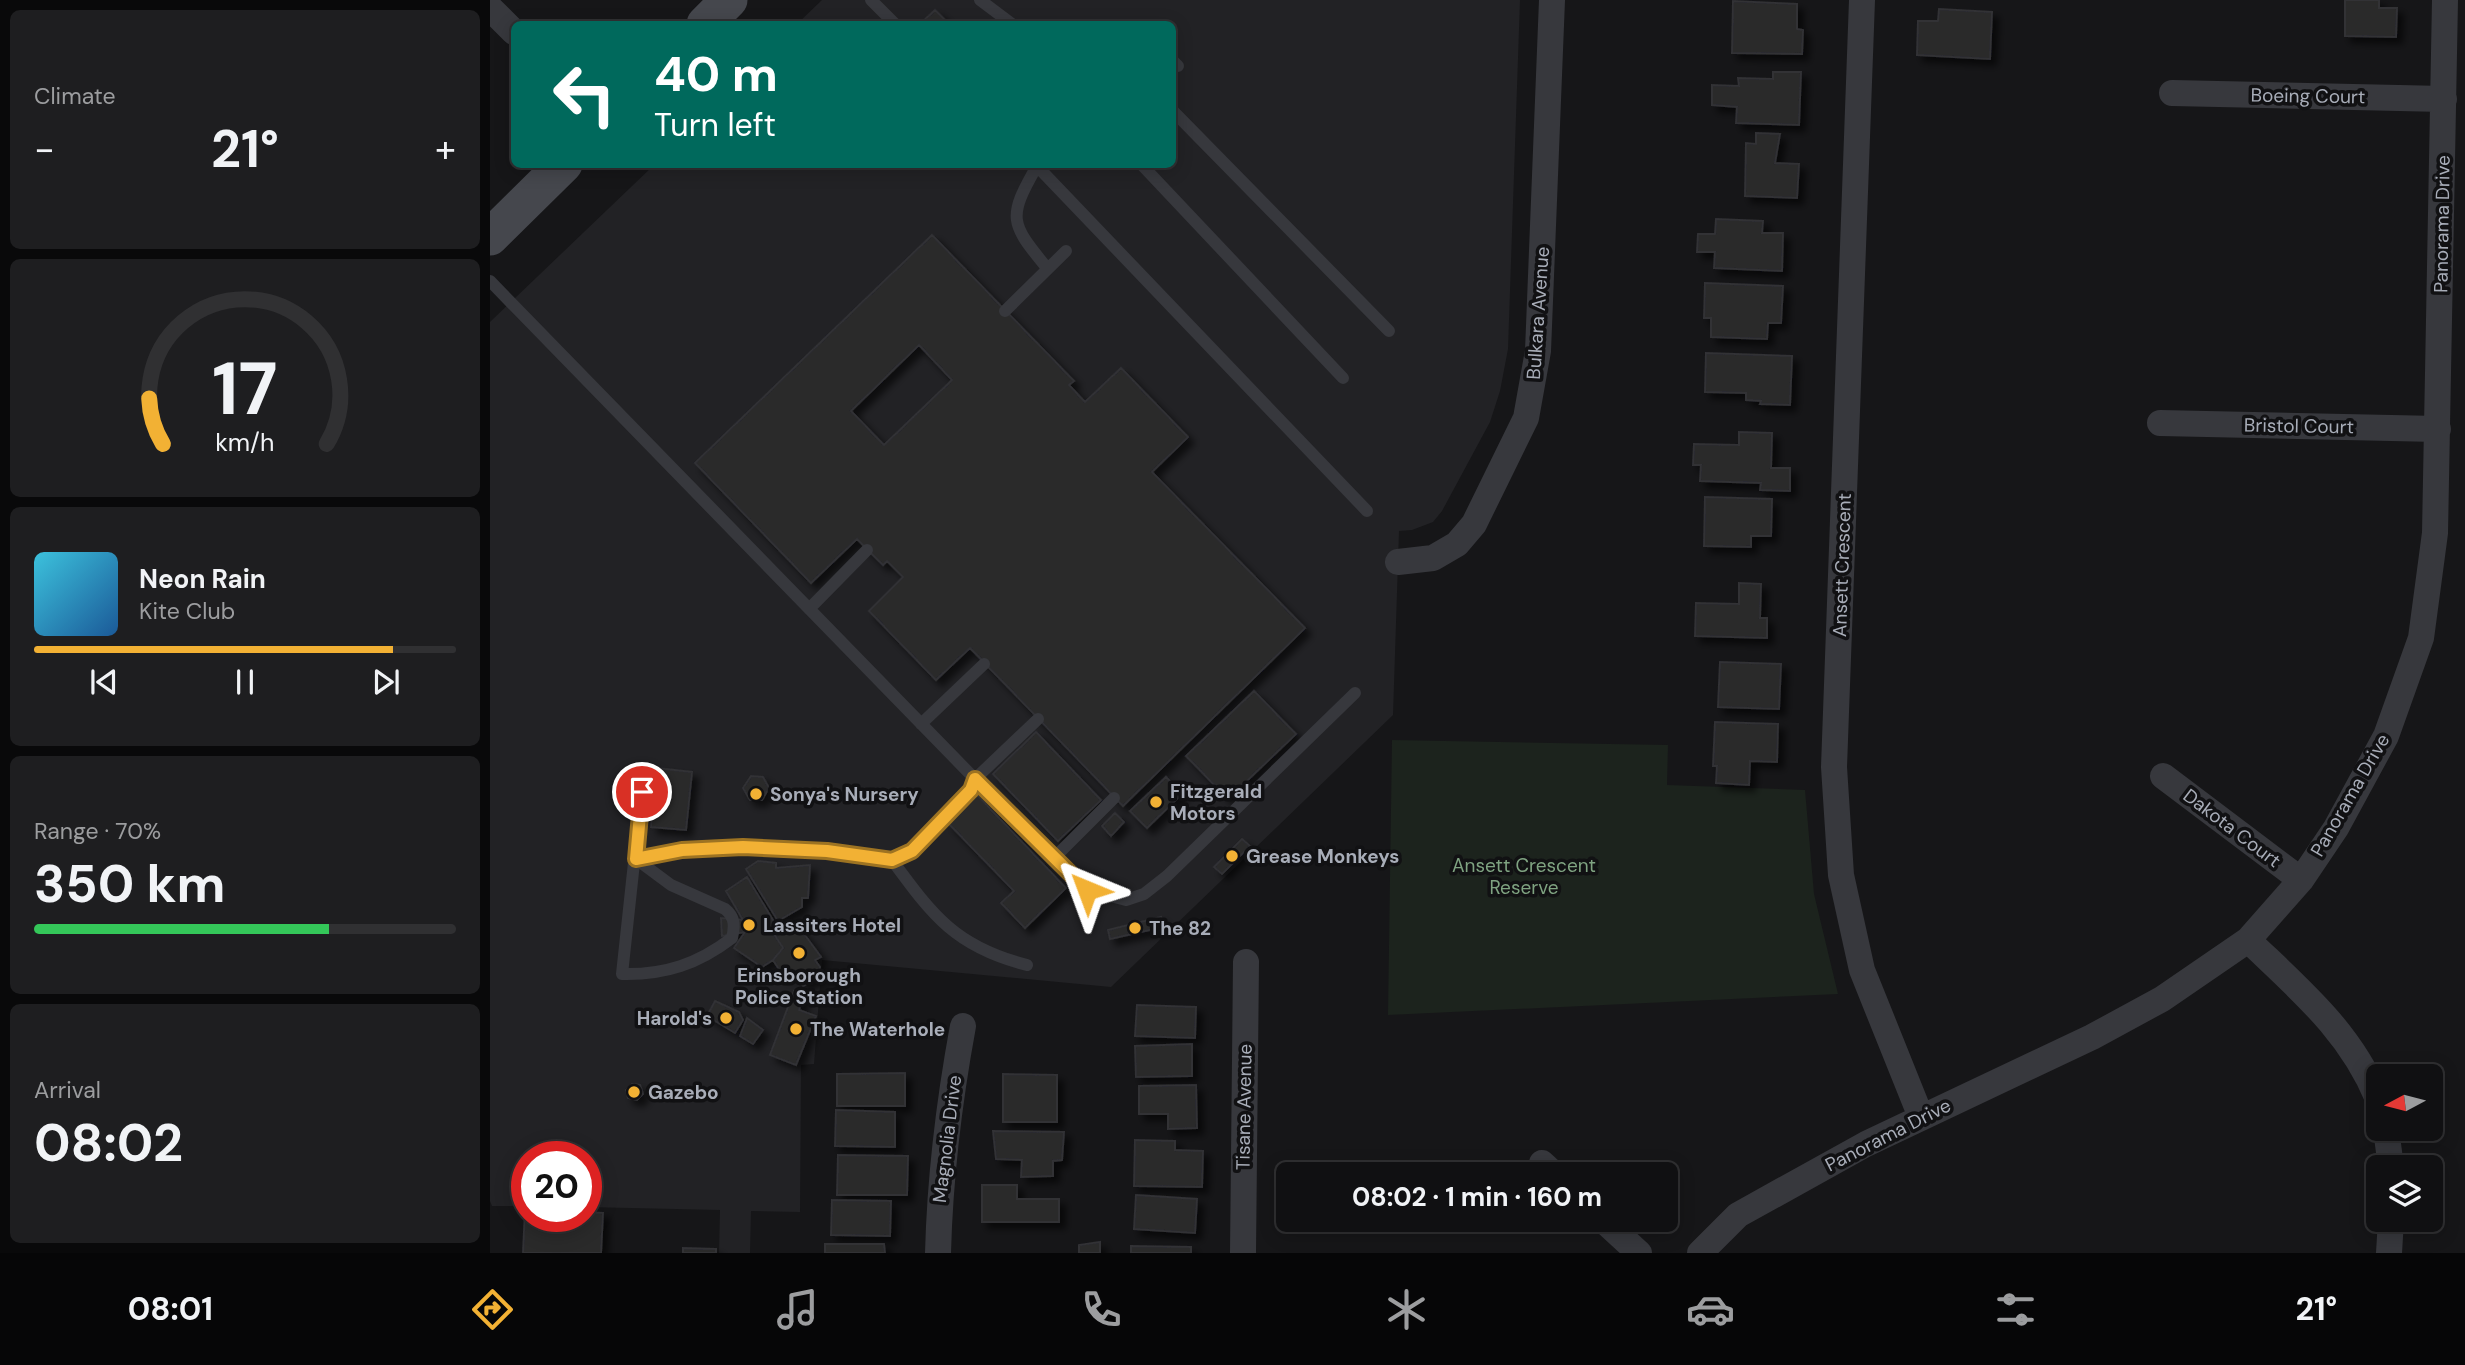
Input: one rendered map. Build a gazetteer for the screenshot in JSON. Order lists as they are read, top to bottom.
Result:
{
  "streets": {
    "street": [
      "Boeing Court",
      "Panorama Drive",
      "Bulkara Avenue",
      "Bristol Court",
      "Ansett Crescent",
      "Dakota Court",
      "Tisane Avenue",
      "Magnolia Drive"
    ]
  },
  "crossings": [
    ["Boeing Court", "Panorama Drive"],
    ["Panorama Drive", "Bristol Court"],
    ["Panorama Drive", "Ansett Crescent"],
    ["Panorama Drive", "Dakota Court"]
  ],
  "parks": ["Ansett Crescent Reserve"],
  "places": [
    "Sonya's Nursery",
    "Fitzgerald Motors",
    "Grease Monkeys",
    "Lassiters Hotel",
    "The 82",
    "Erinsborough Police Station",
    "Harold's",
    "The Waterhole",
    "Gazebo"
  ],
  "north": "left",
  "page": {
    "tile": [
      "Climate",
      ["Range · 70%", "350 km"],
      ["Arrival", "08:02"]
    ],
    "turn": ["40 m", "Turn left"],
    "heat": ["−", "21°", "+"],
    "song": ["Neon Rain", "Kite Club"],
    "limit": "20",
    "trip": "08:02 · 1 min · 160 m",
    "tabs": ["08:01", "21°"],
    "gauge": ["17", "km/h"]
  }
}
